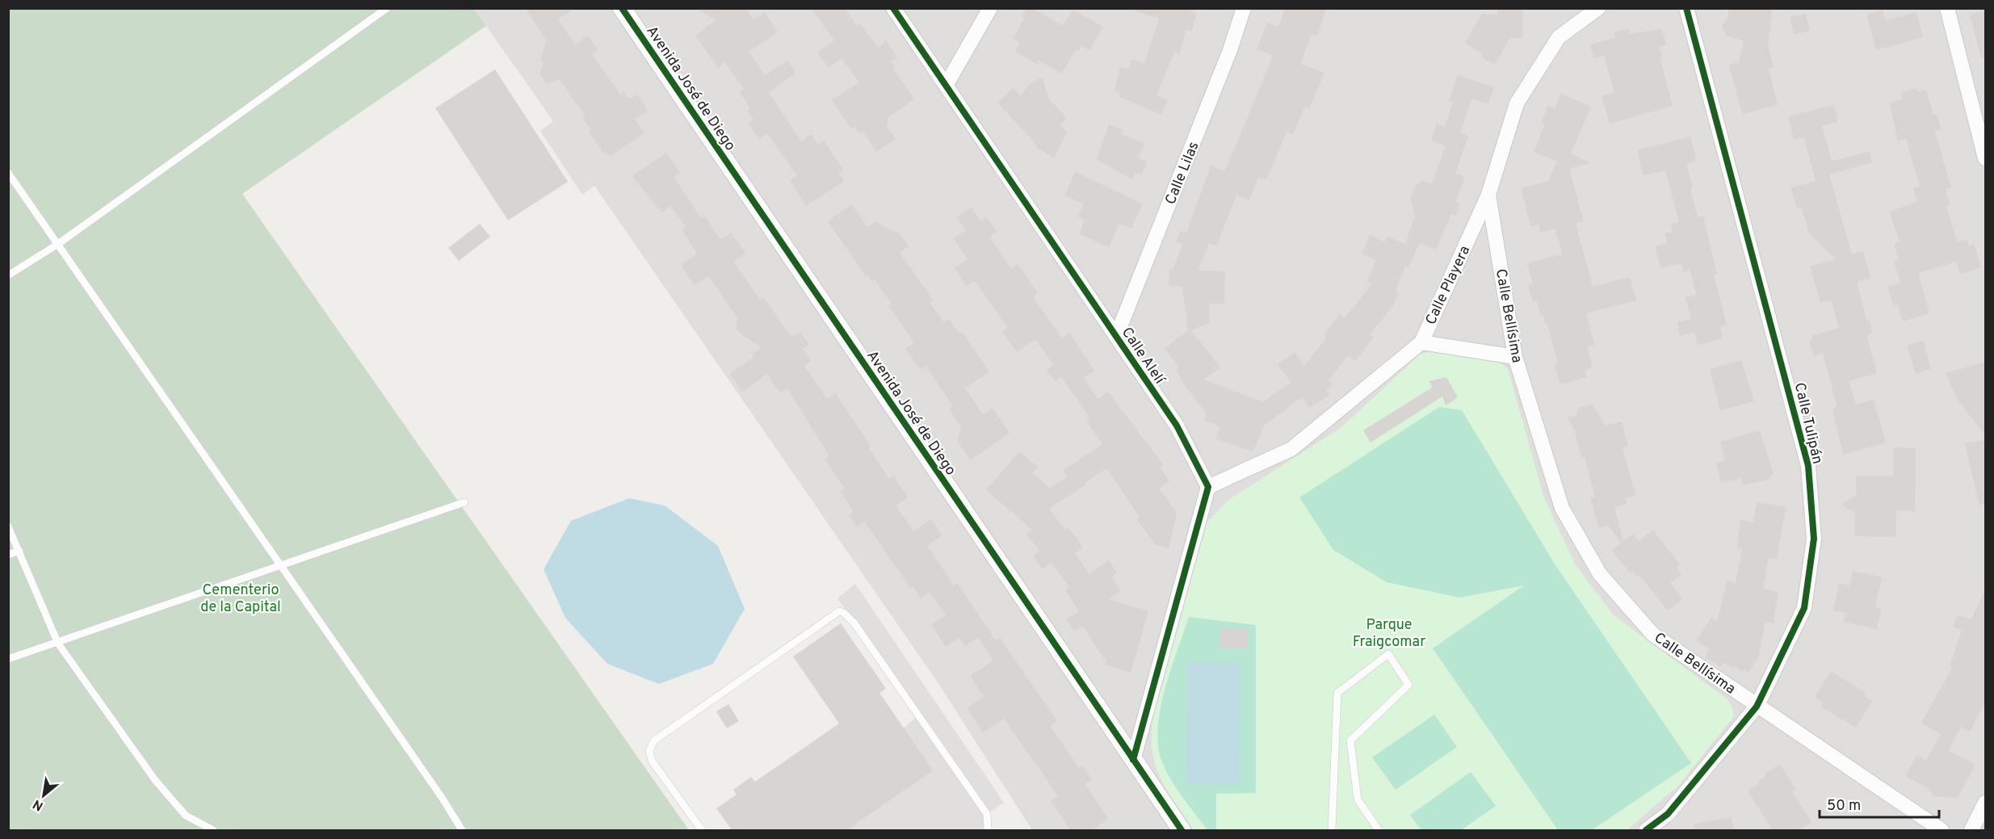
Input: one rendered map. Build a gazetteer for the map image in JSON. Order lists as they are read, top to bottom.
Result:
{
  "streets": {
    "street": [
      "Avenida José de Diego",
      "Calle Lilas",
      "Calle Playera",
      "Calle Bellísima",
      "Calle Alelí",
      "Calle Tulipán"
    ]
  },
  "crossings": [
    ["Calle Lilas", "Calle Alelí"],
    ["Calle Playera", "Calle Bellísima"],
    ["Calle Playera", "Calle Alelí"],
    ["Calle Bellísima", "Calle Tulipán"]
  ],
  "parks": ["Cementerio de la Capital", "Parque Fraigcomar"],
  "scale_bar": "50 m",
  "north": "bottom left"
}
